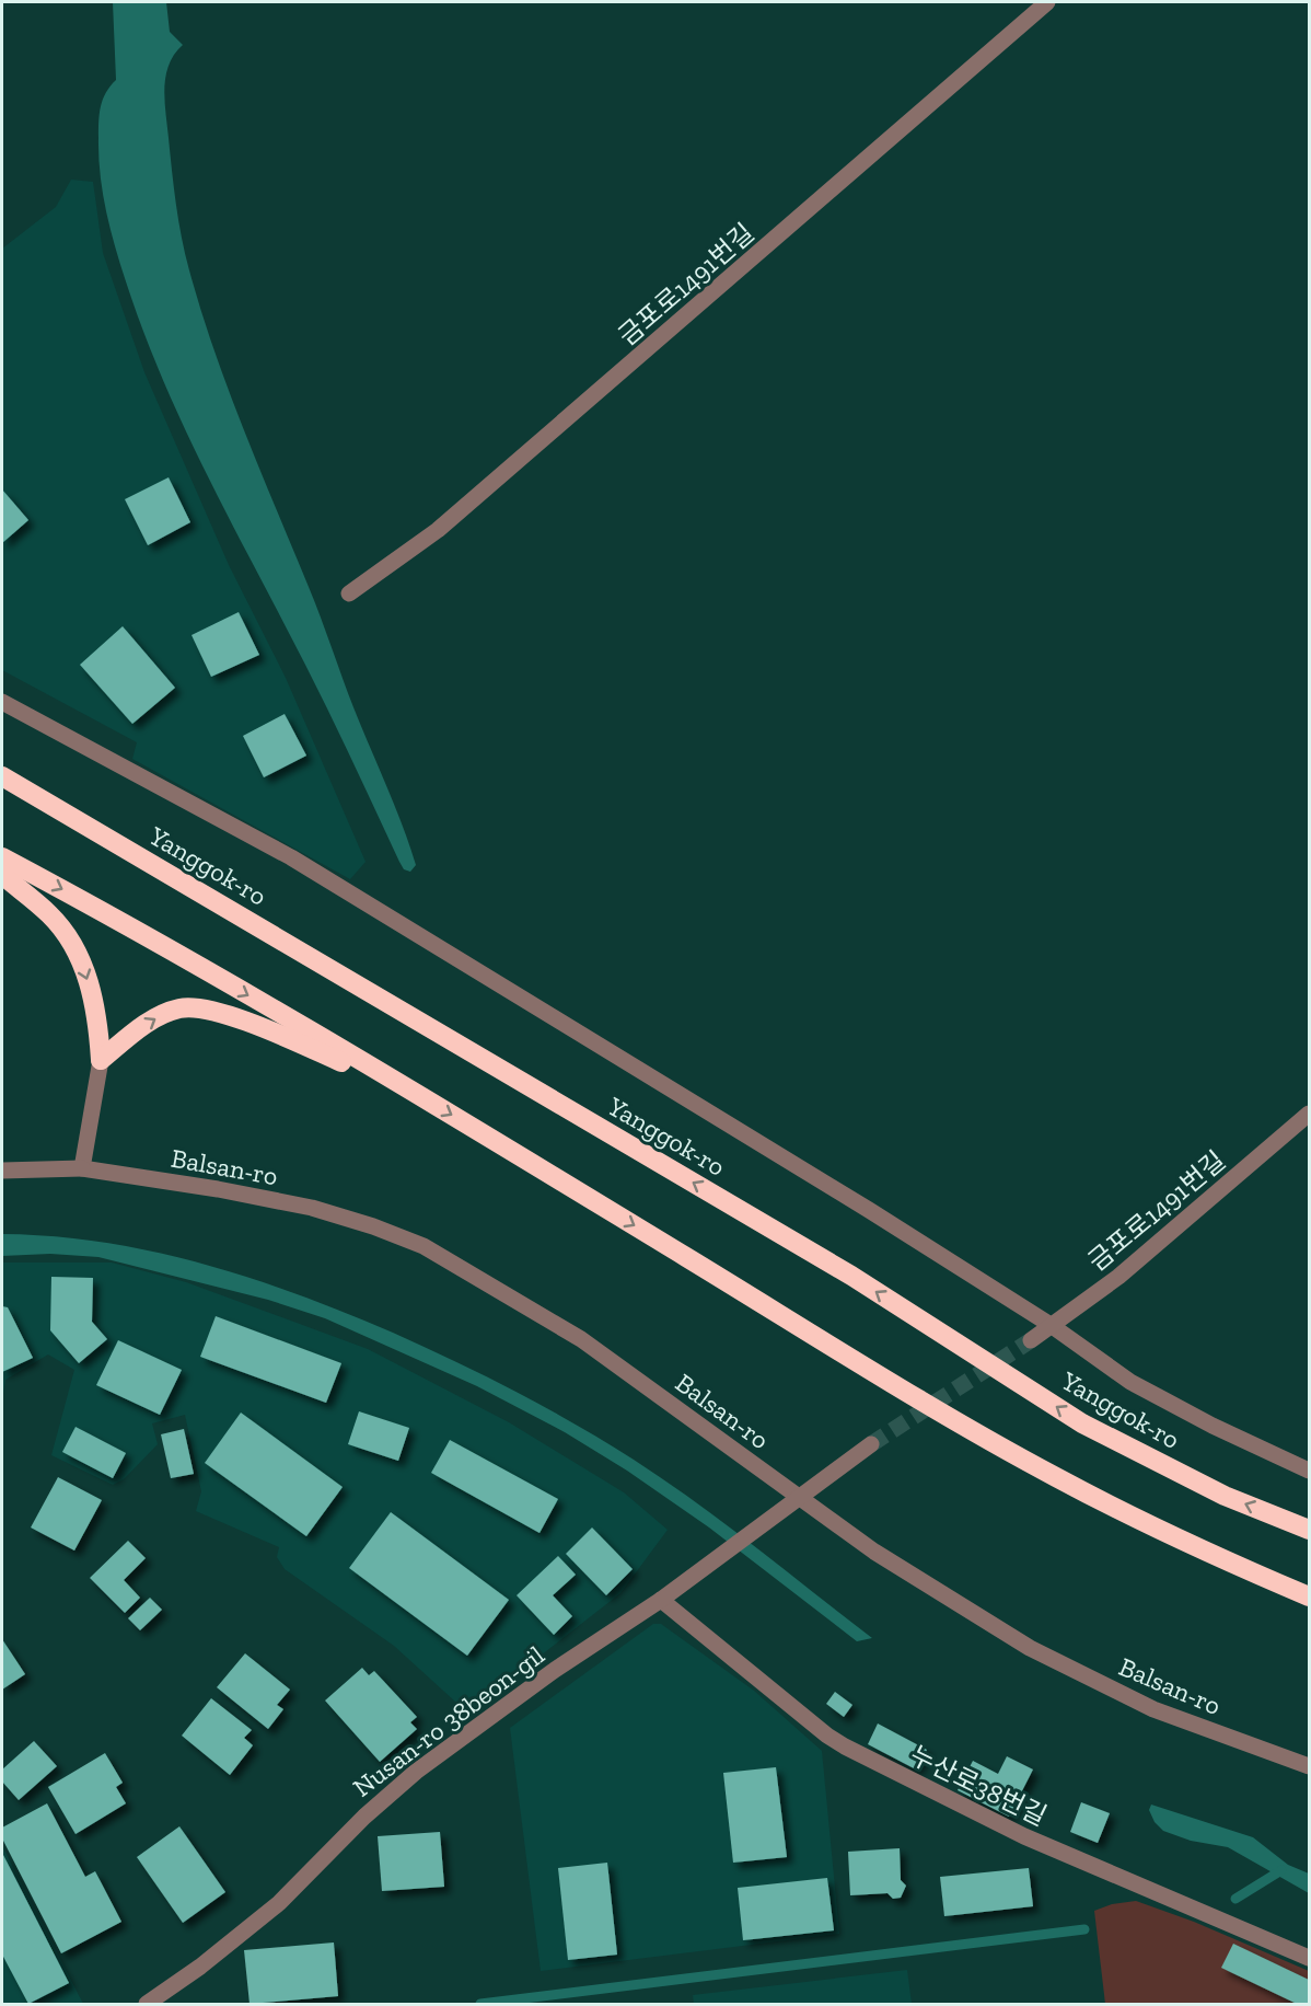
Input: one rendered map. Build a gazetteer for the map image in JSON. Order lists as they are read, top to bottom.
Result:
{
  "streets": {
    "highway": ["Yanggok-ro"],
    "street": [
      "금포로1491번길",
      "Balsan-ro",
      "Nusan-ro 38beon-gil",
      "누산로38번길"
    ]
  },
  "crossings": [
    ["Balsan-ro", "Nusan-ro 38beon-gil"],
    ["Nusan-ro 38beon-gil", "누산로38번길"]
  ]
}
